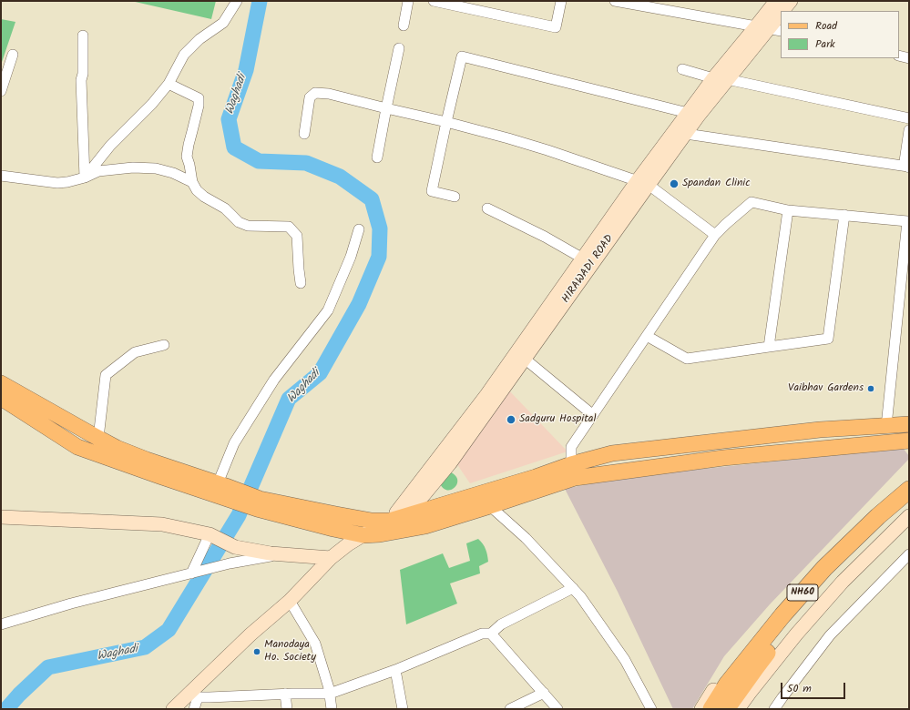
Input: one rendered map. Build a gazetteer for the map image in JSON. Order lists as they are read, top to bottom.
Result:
{
  "streets": {
    "highway": ["NH60"],
    "street": ["HIRAWADI ROAD"]
  },
  "water": ["Waghadi"],
  "places": [
    "Spandan Clinic",
    "Vaibhav Gardens",
    "Sadguru Hospital",
    "Manodaya Ho. Society"
  ],
  "legend": ["Road", "Park"],
  "scale_bar": "50 m"
}
